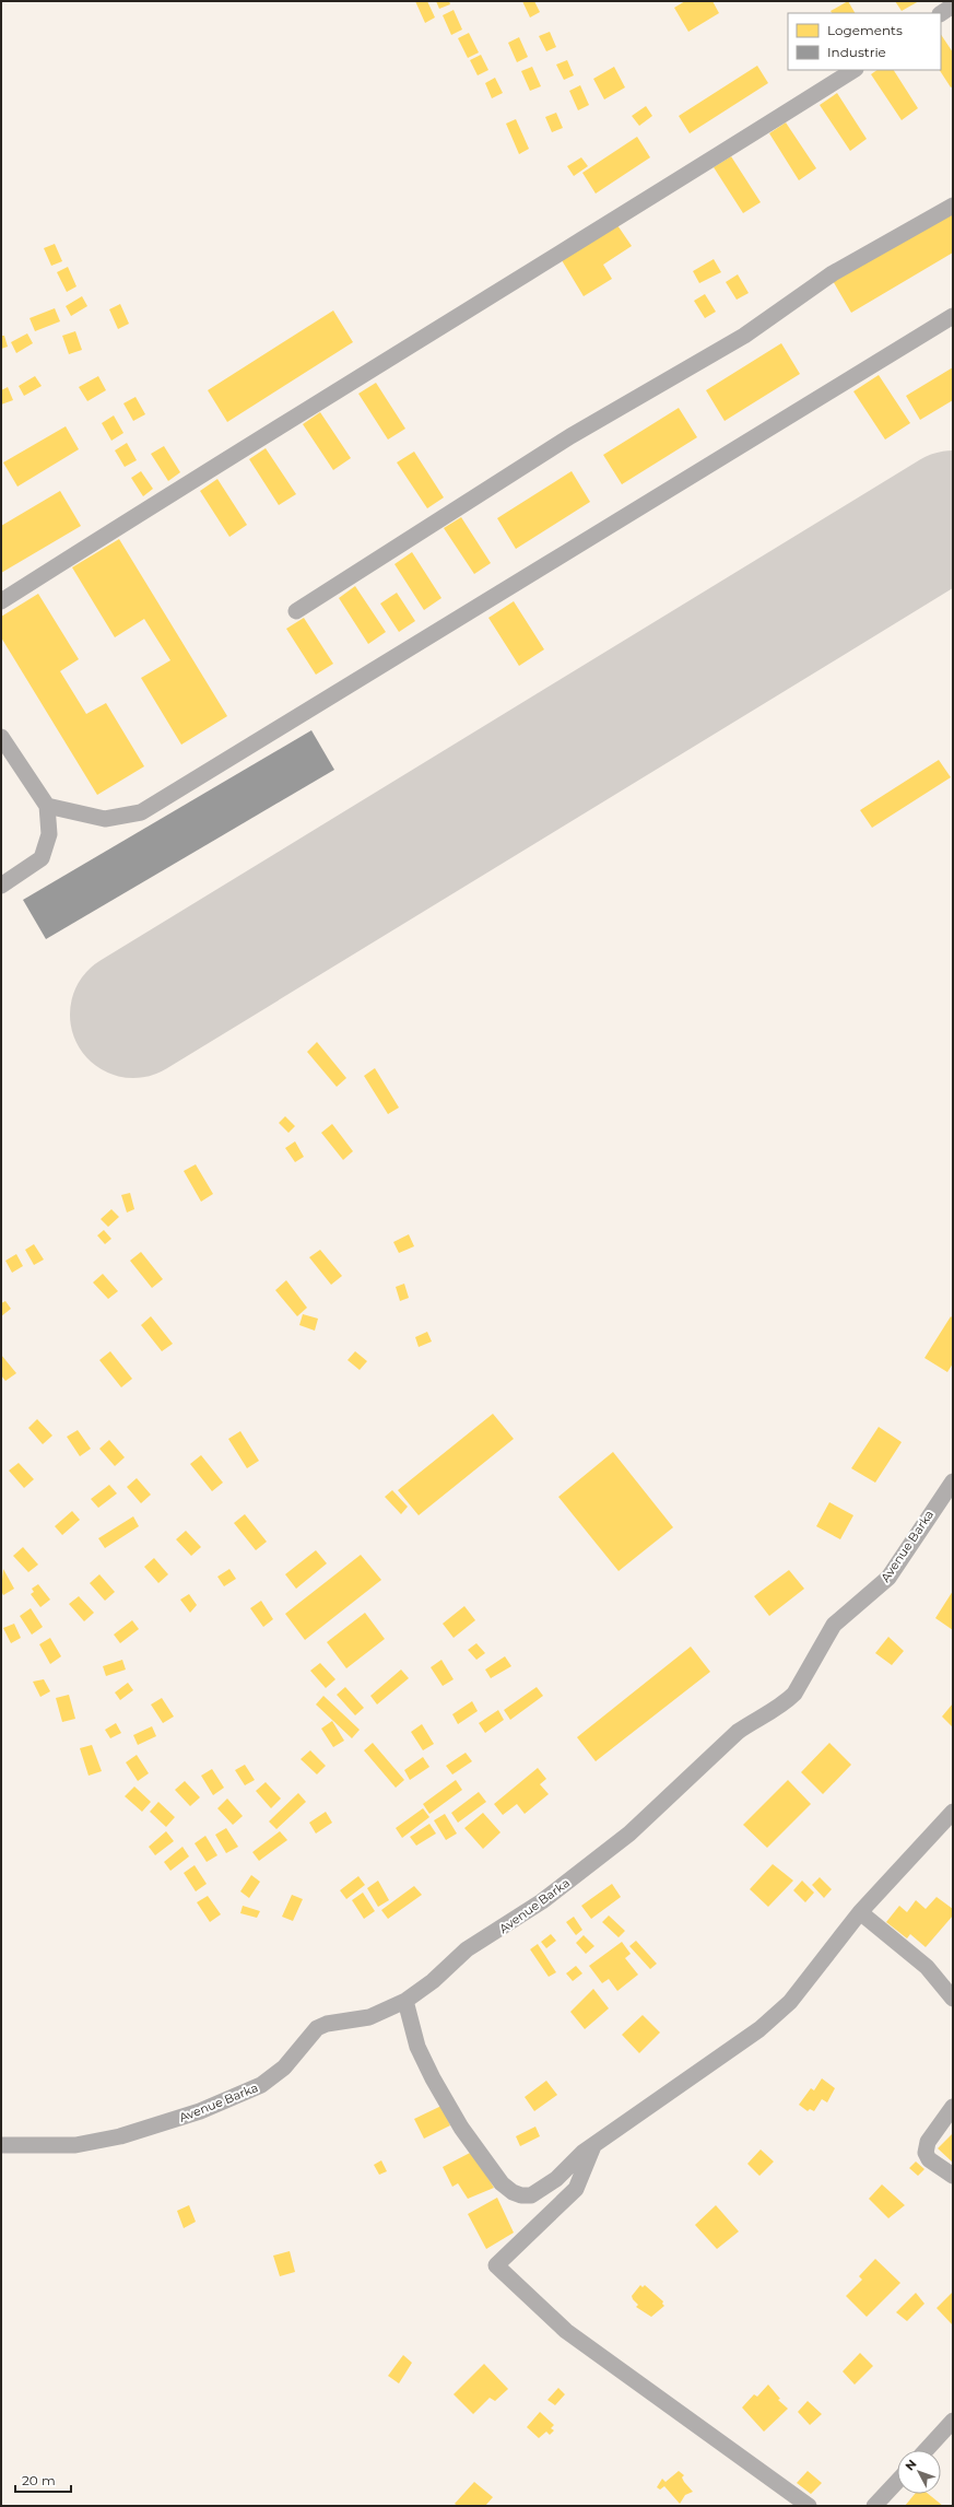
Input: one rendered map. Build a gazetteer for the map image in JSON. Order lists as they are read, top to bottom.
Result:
{
  "streets": {
    "street": ["Avenue Barka"]
  },
  "legend": ["Logements", "Industrie"],
  "scale_bar": "20 m",
  "north": "top left"
}
